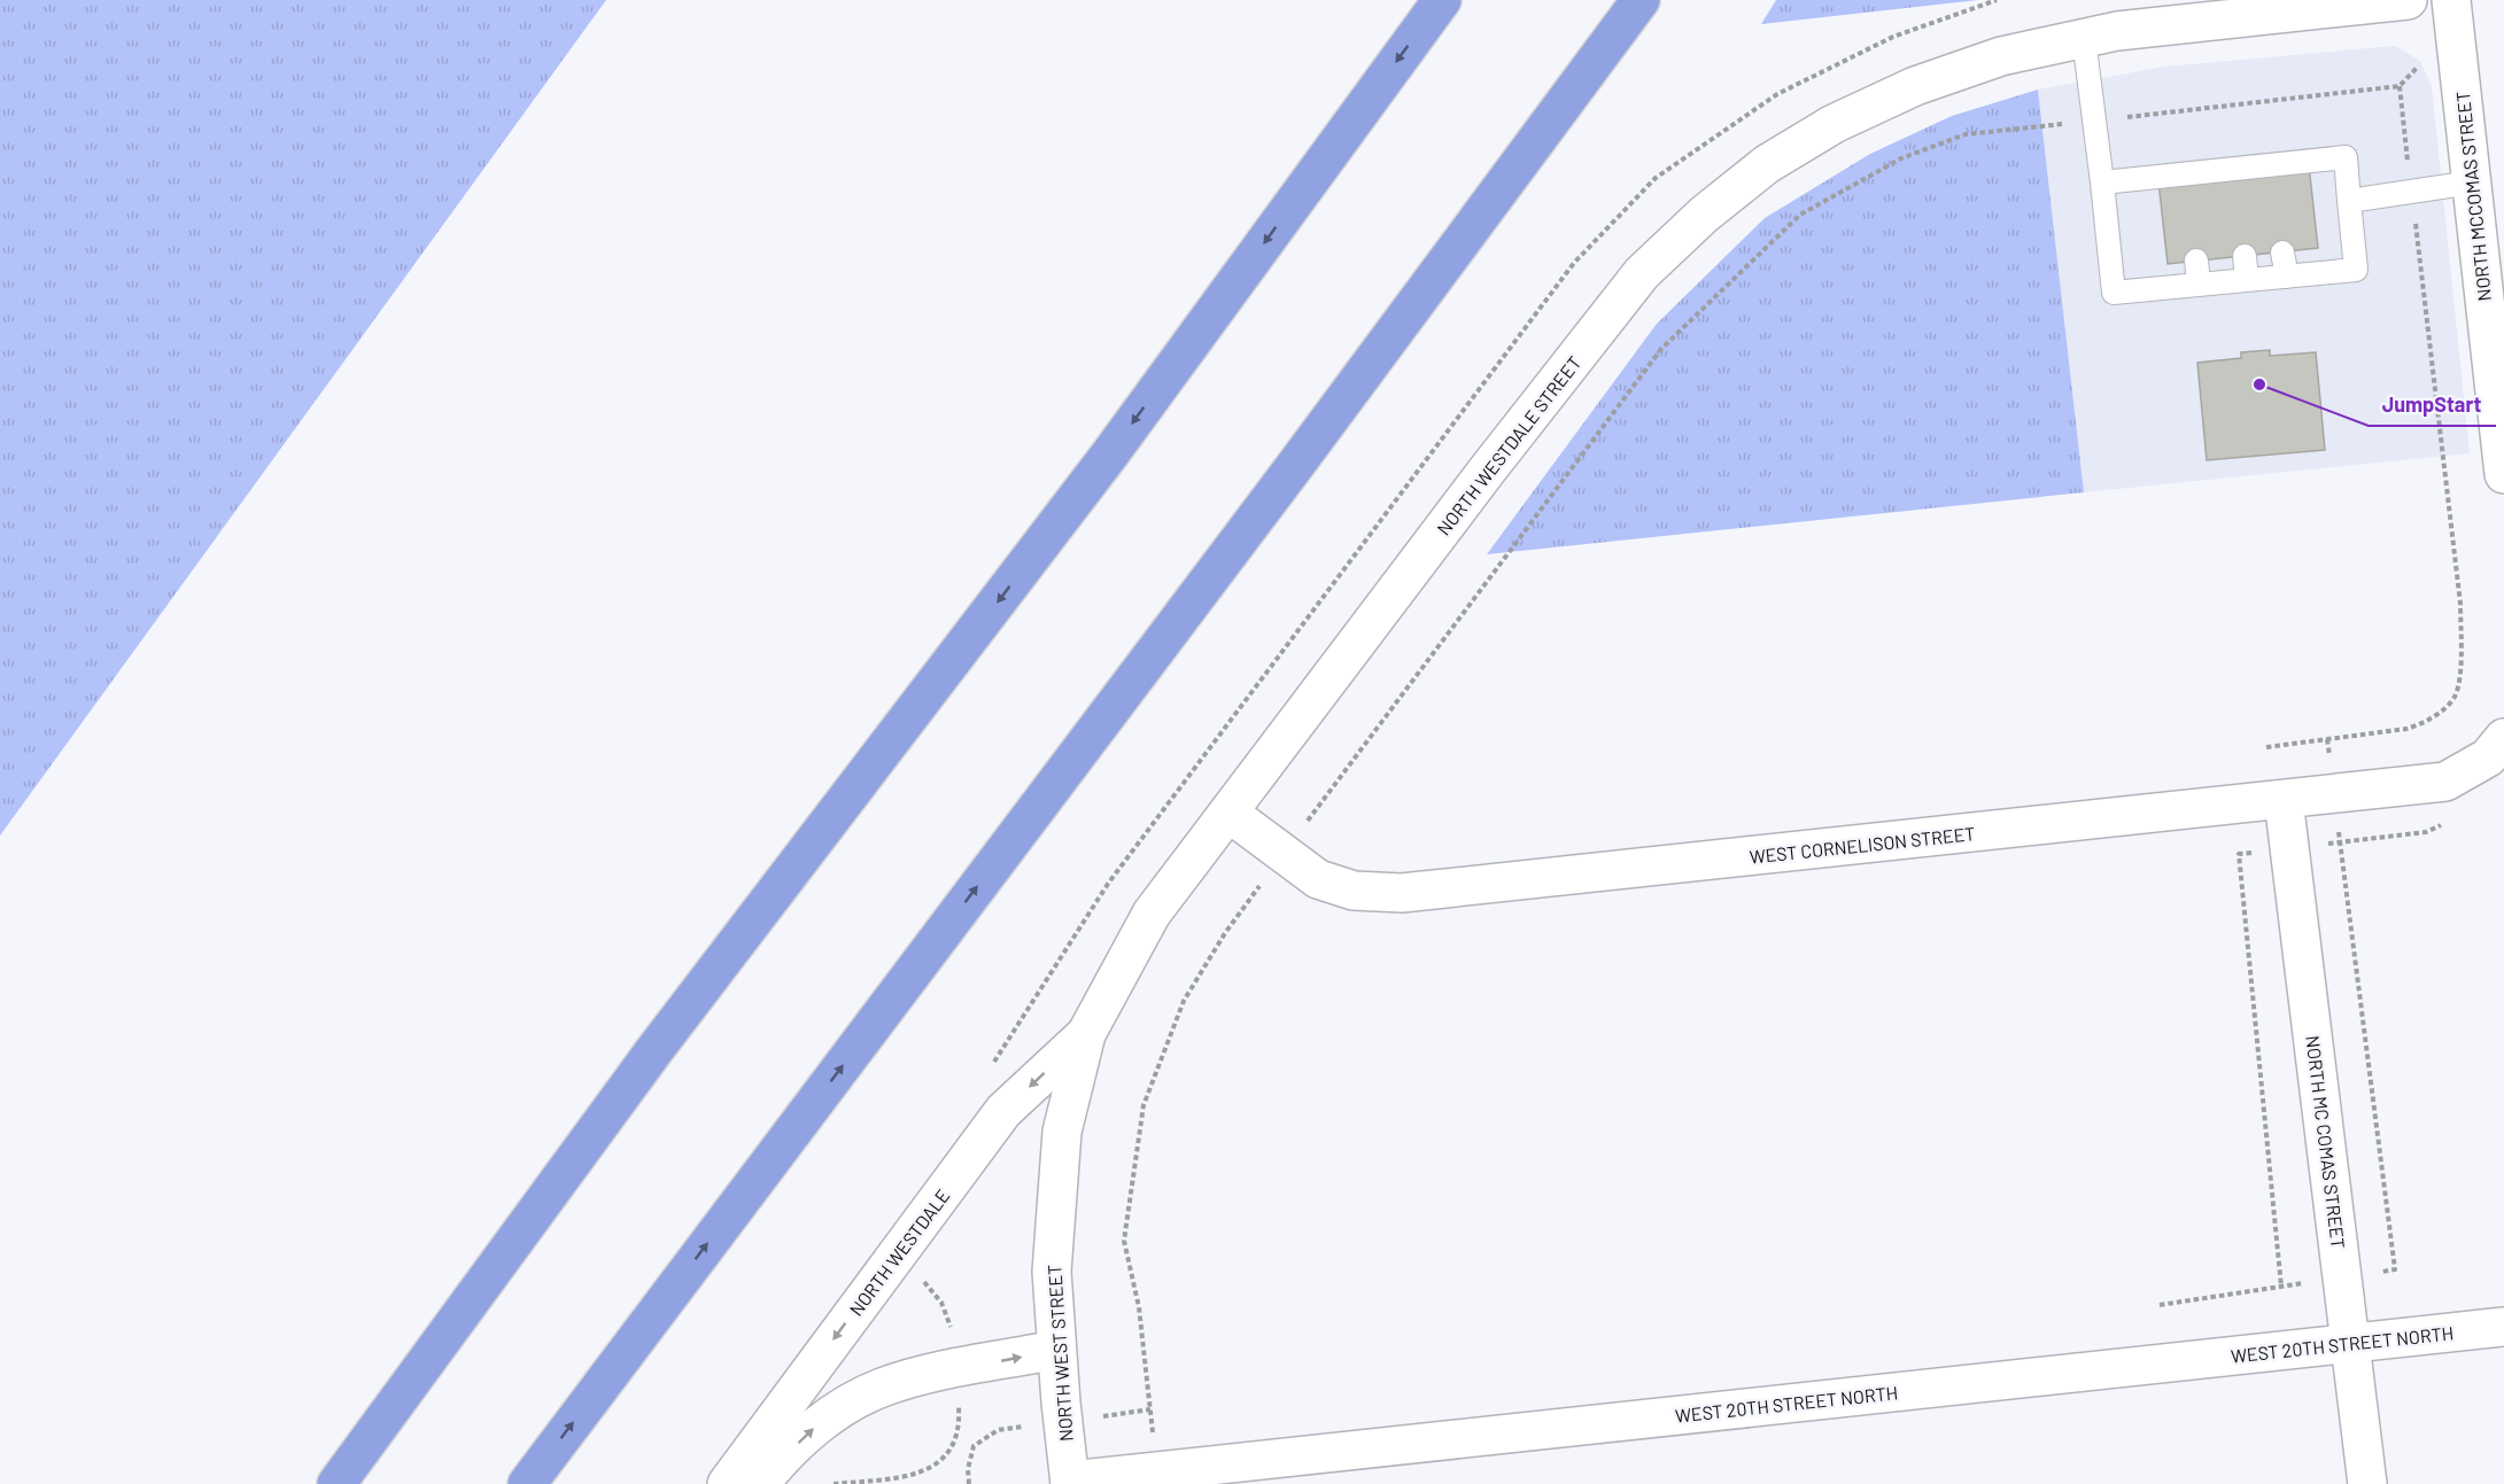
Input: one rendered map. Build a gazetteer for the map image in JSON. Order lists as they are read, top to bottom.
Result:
{
  "streets": {
    "street": [
      "NORTH MCCOMAS STREET",
      "NORTH WESTDALE STREET",
      "WEST CORNELISON STREET",
      "NORTH MC COMAS STREET",
      "NORTH WESTDALE",
      "WEST 20TH STREET NORTH",
      "NORTH WEST STREET"
    ]
  },
  "crossings": [
    ["NORTH WESTDALE STREET", "WEST CORNELISON STREET"],
    ["NORTH WESTDALE STREET", "NORTH WEST STREET"],
    ["WEST CORNELISON STREET", "NORTH MC COMAS STREET"],
    ["WEST CORNELISON STREET", "NORTH WEST STREET"],
    ["NORTH MC COMAS STREET", "WEST 20TH STREET NORTH"],
    ["NORTH WESTDALE", "NORTH WEST STREET"],
    ["WEST 20TH STREET NORTH", "NORTH WEST STREET"]
  ],
  "one_way": ["NORTH WESTDALE"],
  "places": ["JumpStart"]
}
